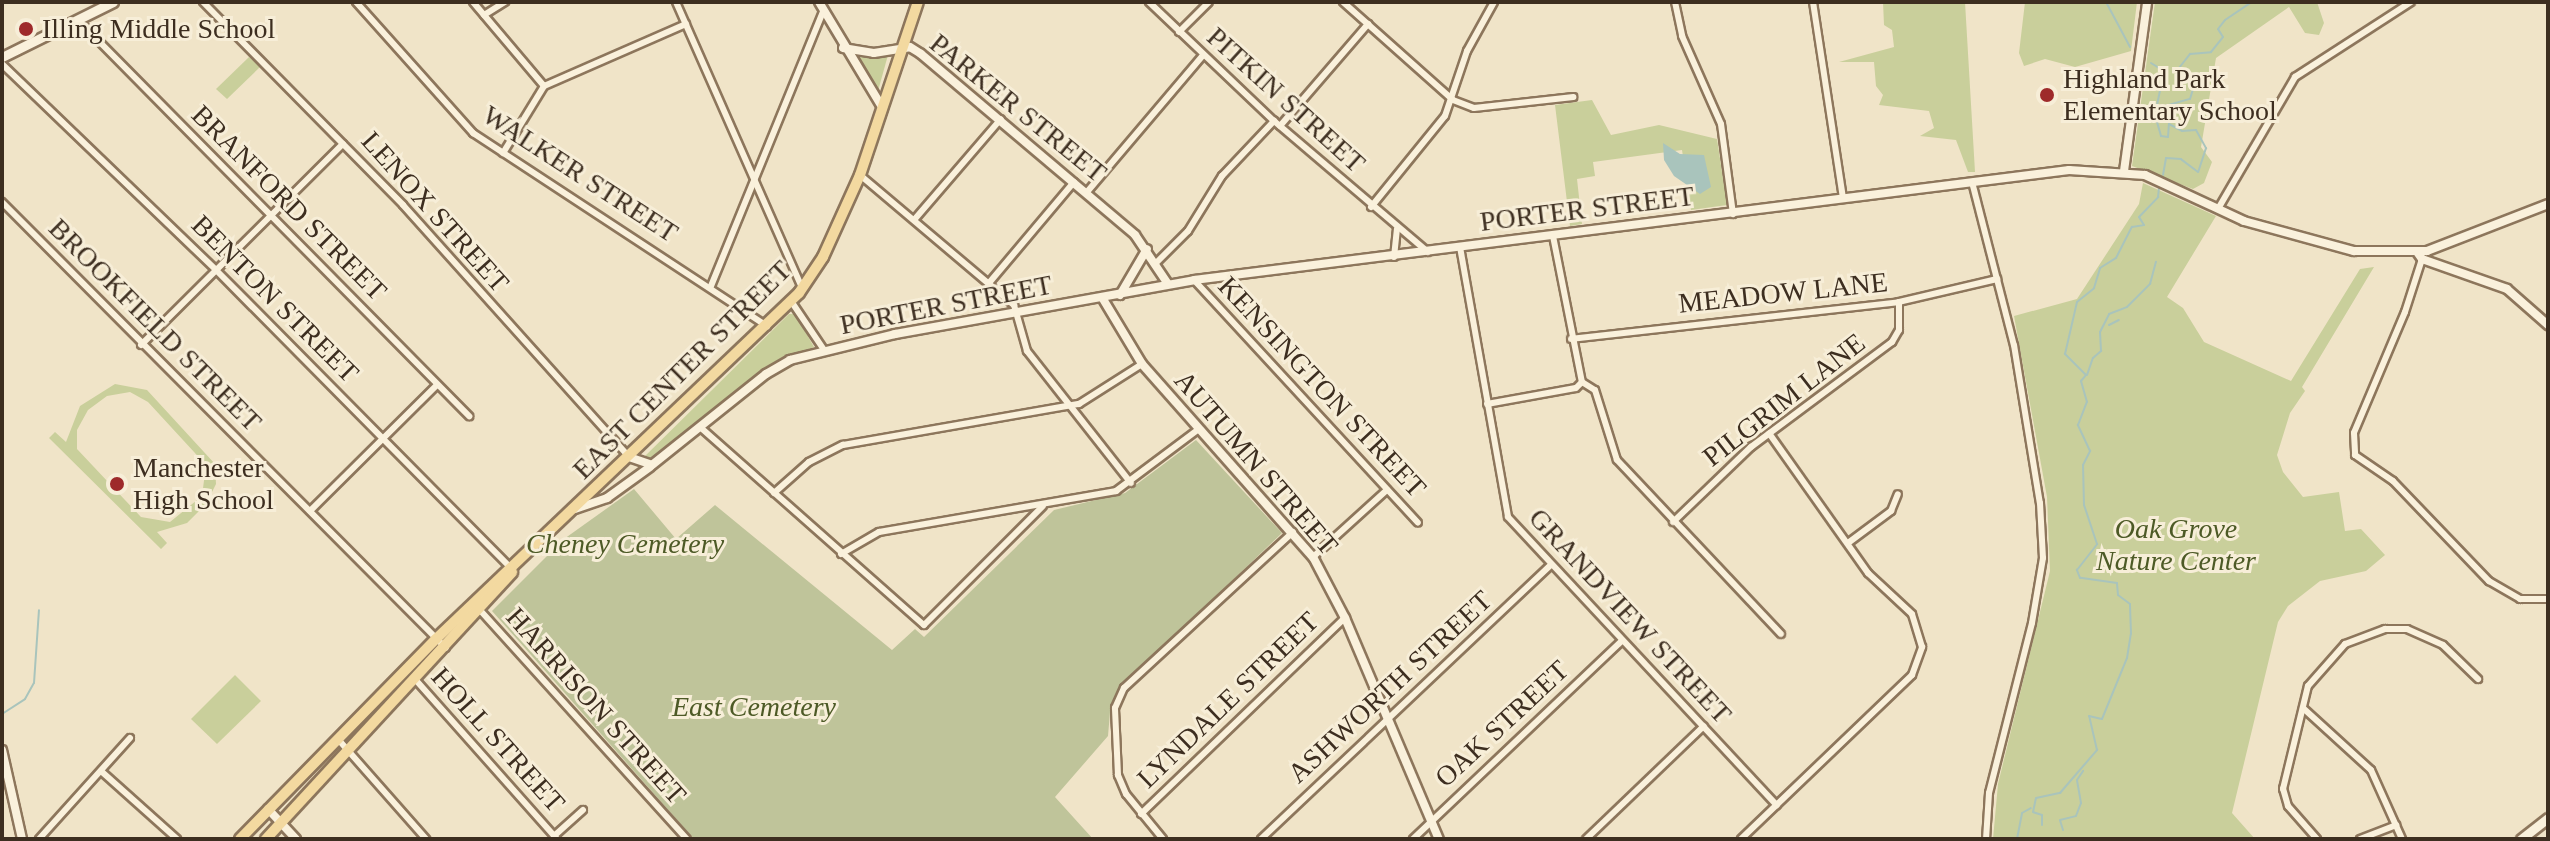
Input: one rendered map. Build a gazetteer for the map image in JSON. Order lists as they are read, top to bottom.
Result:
{
  "streets": {
    "main road": ["EAST CENTER STREET"],
    "street": [
      "PITKIN STREET",
      "PARKER STREET",
      "WALKER STREET",
      "BRANFORD STREET",
      "PORTER STREET",
      "LENOX STREET",
      "MEADOW LANE",
      "BENTON STREET",
      "BROOKFIELD STREET",
      "KENSINGTON STREET",
      "PILGRIM LANE",
      "AUTUMN STREET",
      "GRANDVIEW STREET",
      "ASHWORTH STREET",
      "LYNDALE STREET",
      "HARRISON STREET",
      "OAK STREET",
      "HOLL STREET"
    ]
  },
  "crossings": [
    ["PITKIN STREET", "PORTER STREET"],
    ["PARKER STREET", "PORTER STREET"],
    ["PARKER STREET", "EAST CENTER STREET"],
    ["WALKER STREET", "EAST CENTER STREET"],
    ["PORTER STREET", "EAST CENTER STREET"],
    ["PORTER STREET", "KENSINGTON STREET"],
    ["PORTER STREET", "AUTUMN STREET"],
    ["PORTER STREET", "GRANDVIEW STREET"],
    ["LENOX STREET", "EAST CENTER STREET"],
    ["MEADOW LANE", "PILGRIM LANE"],
    ["BENTON STREET", "EAST CENTER STREET"],
    ["BROOKFIELD STREET", "EAST CENTER STREET"],
    ["EAST CENTER STREET", "HARRISON STREET"],
    ["EAST CENTER STREET", "HOLL STREET"],
    ["AUTUMN STREET", "ASHWORTH STREET"],
    ["AUTUMN STREET", "LYNDALE STREET"],
    ["AUTUMN STREET", "OAK STREET"],
    ["GRANDVIEW STREET", "ASHWORTH STREET"],
    ["GRANDVIEW STREET", "OAK STREET"]
  ],
  "parks": ["Oak Grove Nature Center", "Cheney Cemetery", "East Cemetery"],
  "places": ["Illing Middle School", "Highland Park Elementary School", "Manchester High School"]
}
